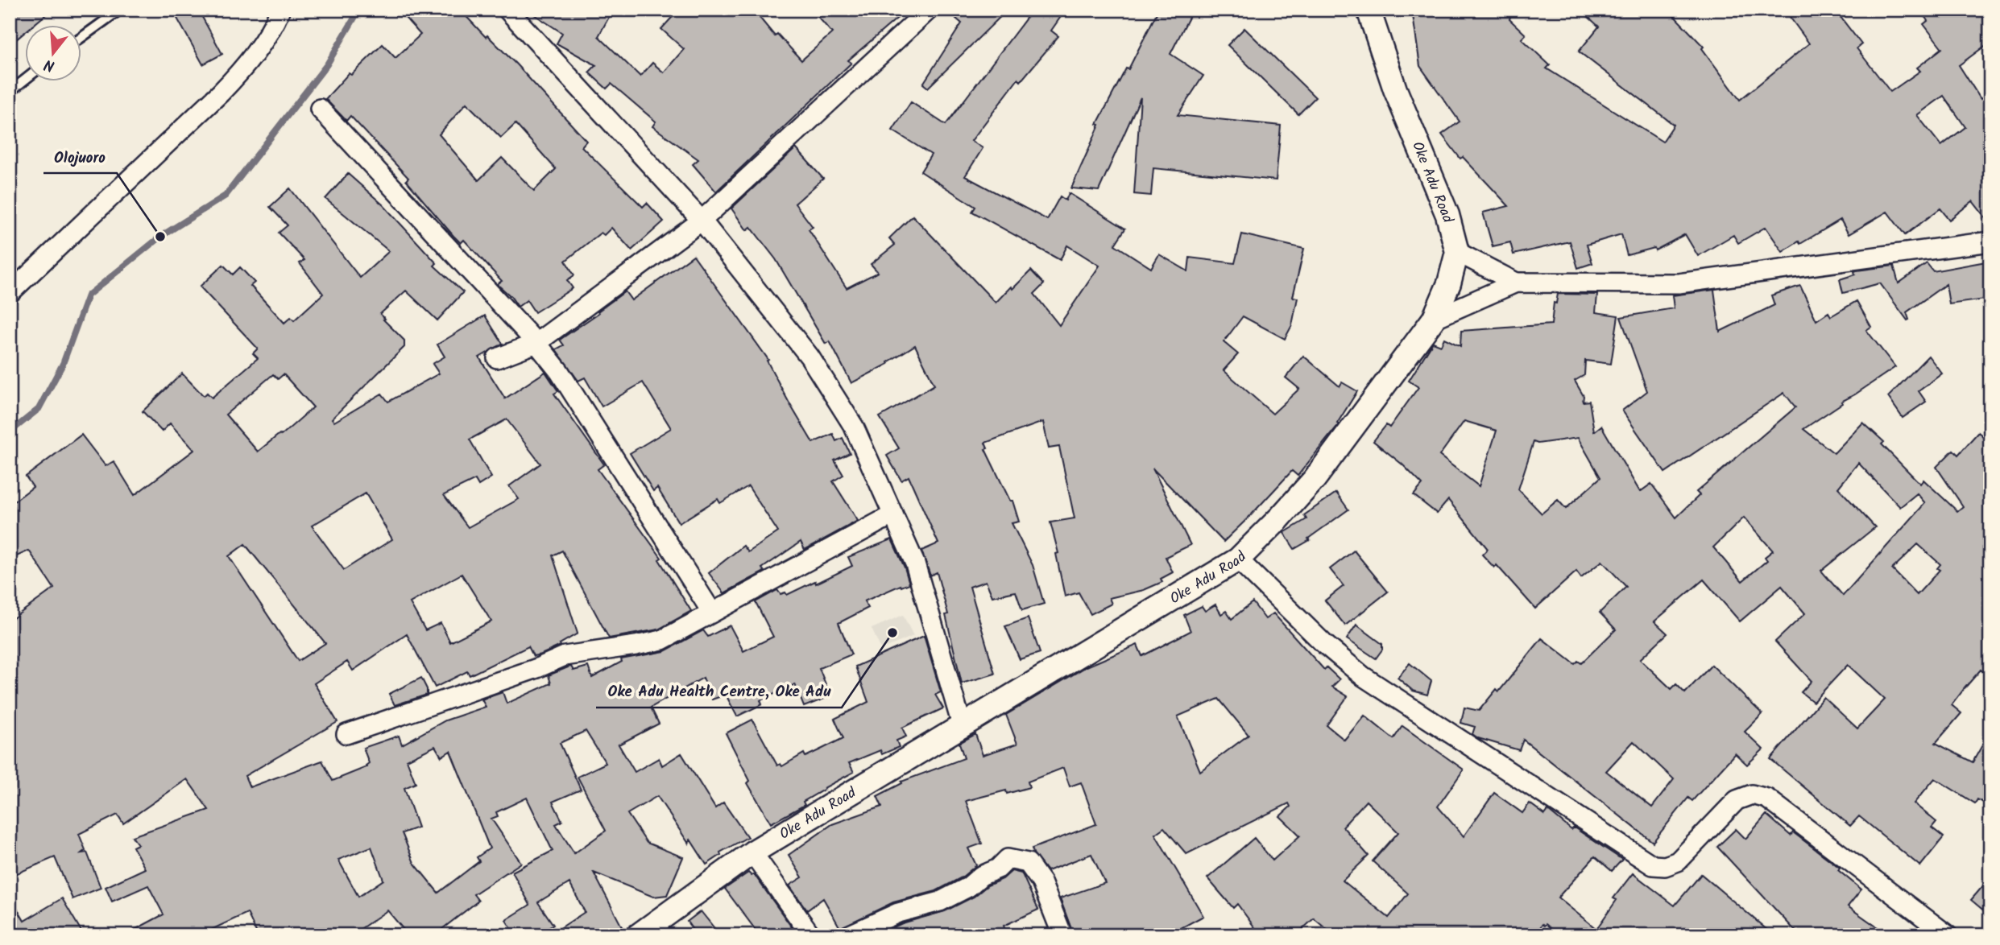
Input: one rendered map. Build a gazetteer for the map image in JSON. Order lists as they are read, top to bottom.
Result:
{
  "streets": {
    "street": ["Oke Adu Road"]
  },
  "places": ["Olojuoro", "Oke Adu Health Centre, Oke Adu"],
  "north": "bottom"
}
